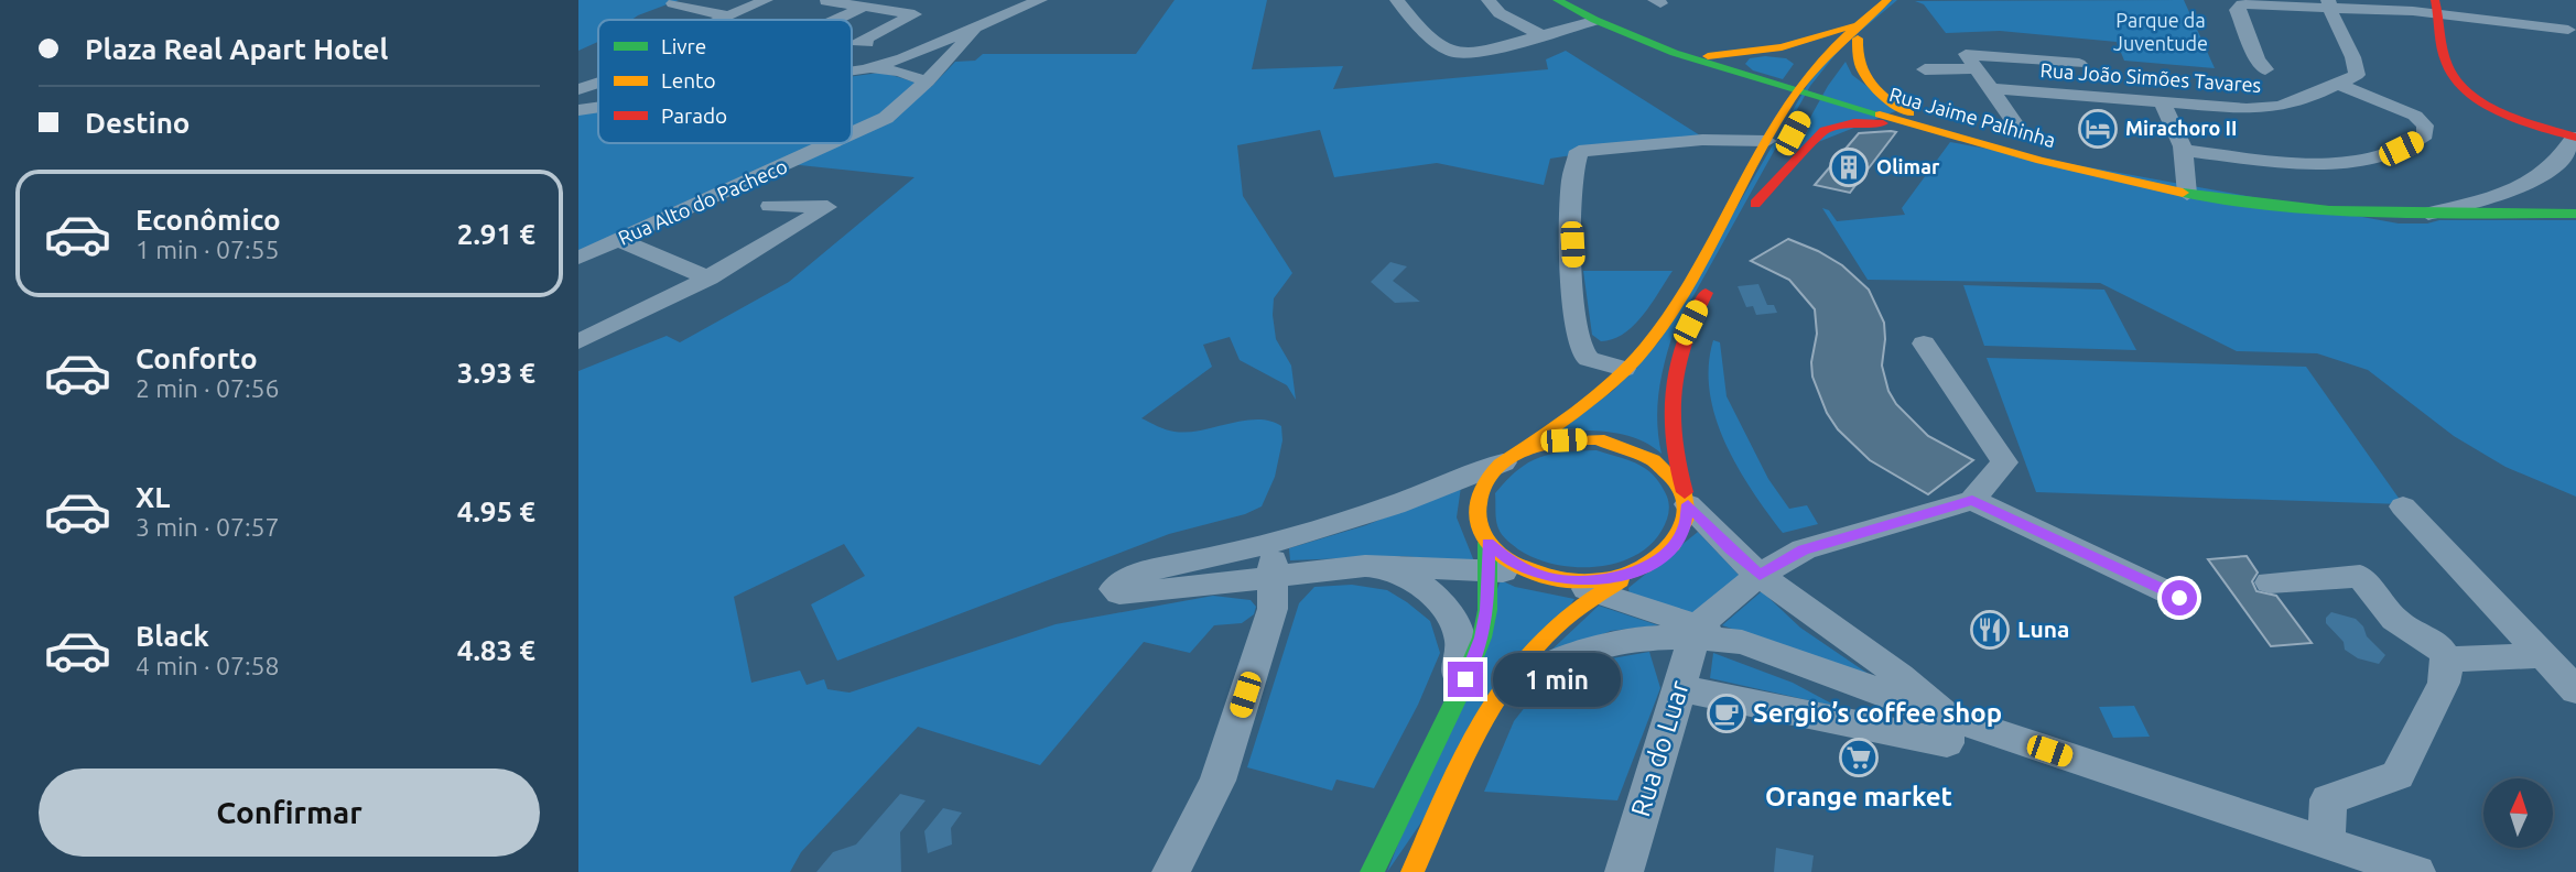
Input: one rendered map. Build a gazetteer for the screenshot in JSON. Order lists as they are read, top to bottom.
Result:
{
  "streets": {
    "main road": ["Rua Jaime Palhinha"],
    "street": ["Rua João Simões Tavares", "Rua Alto do Pacheco", "Rua do Luar"]
  },
  "parks": ["Parque da Juventude"],
  "places": {
    "hotel": ["Mirachoro II"],
    "building": ["Olimar"],
    "restaurant": ["Luna"],
    "cafe": ["Sergio’s coffee shop"],
    "supermarket": ["Orange market"]
  },
  "legend": ["Livre", "Lento", "Parado"],
  "north": "top",
  "page": {
    "banner": ["Plaza Real Apart Hotel", "Destino"],
    "list": [
      {
        "name": "Econômico",
        "note": "1 min · 07:55",
        "value": "2.91 €"
      },
      {
        "name": "Conforto",
        "note": "2 min · 07:56",
        "value": "3.93 €"
      },
      {
        "name": "XL",
        "note": "3 min · 07:57",
        "value": "4.95 €"
      },
      {
        "name": "Black",
        "note": "4 min · 07:58",
        "value": "4.83 €"
      }
    ],
    "bubble": "1 min",
    "buttons": "Confirmar"
  }
}
